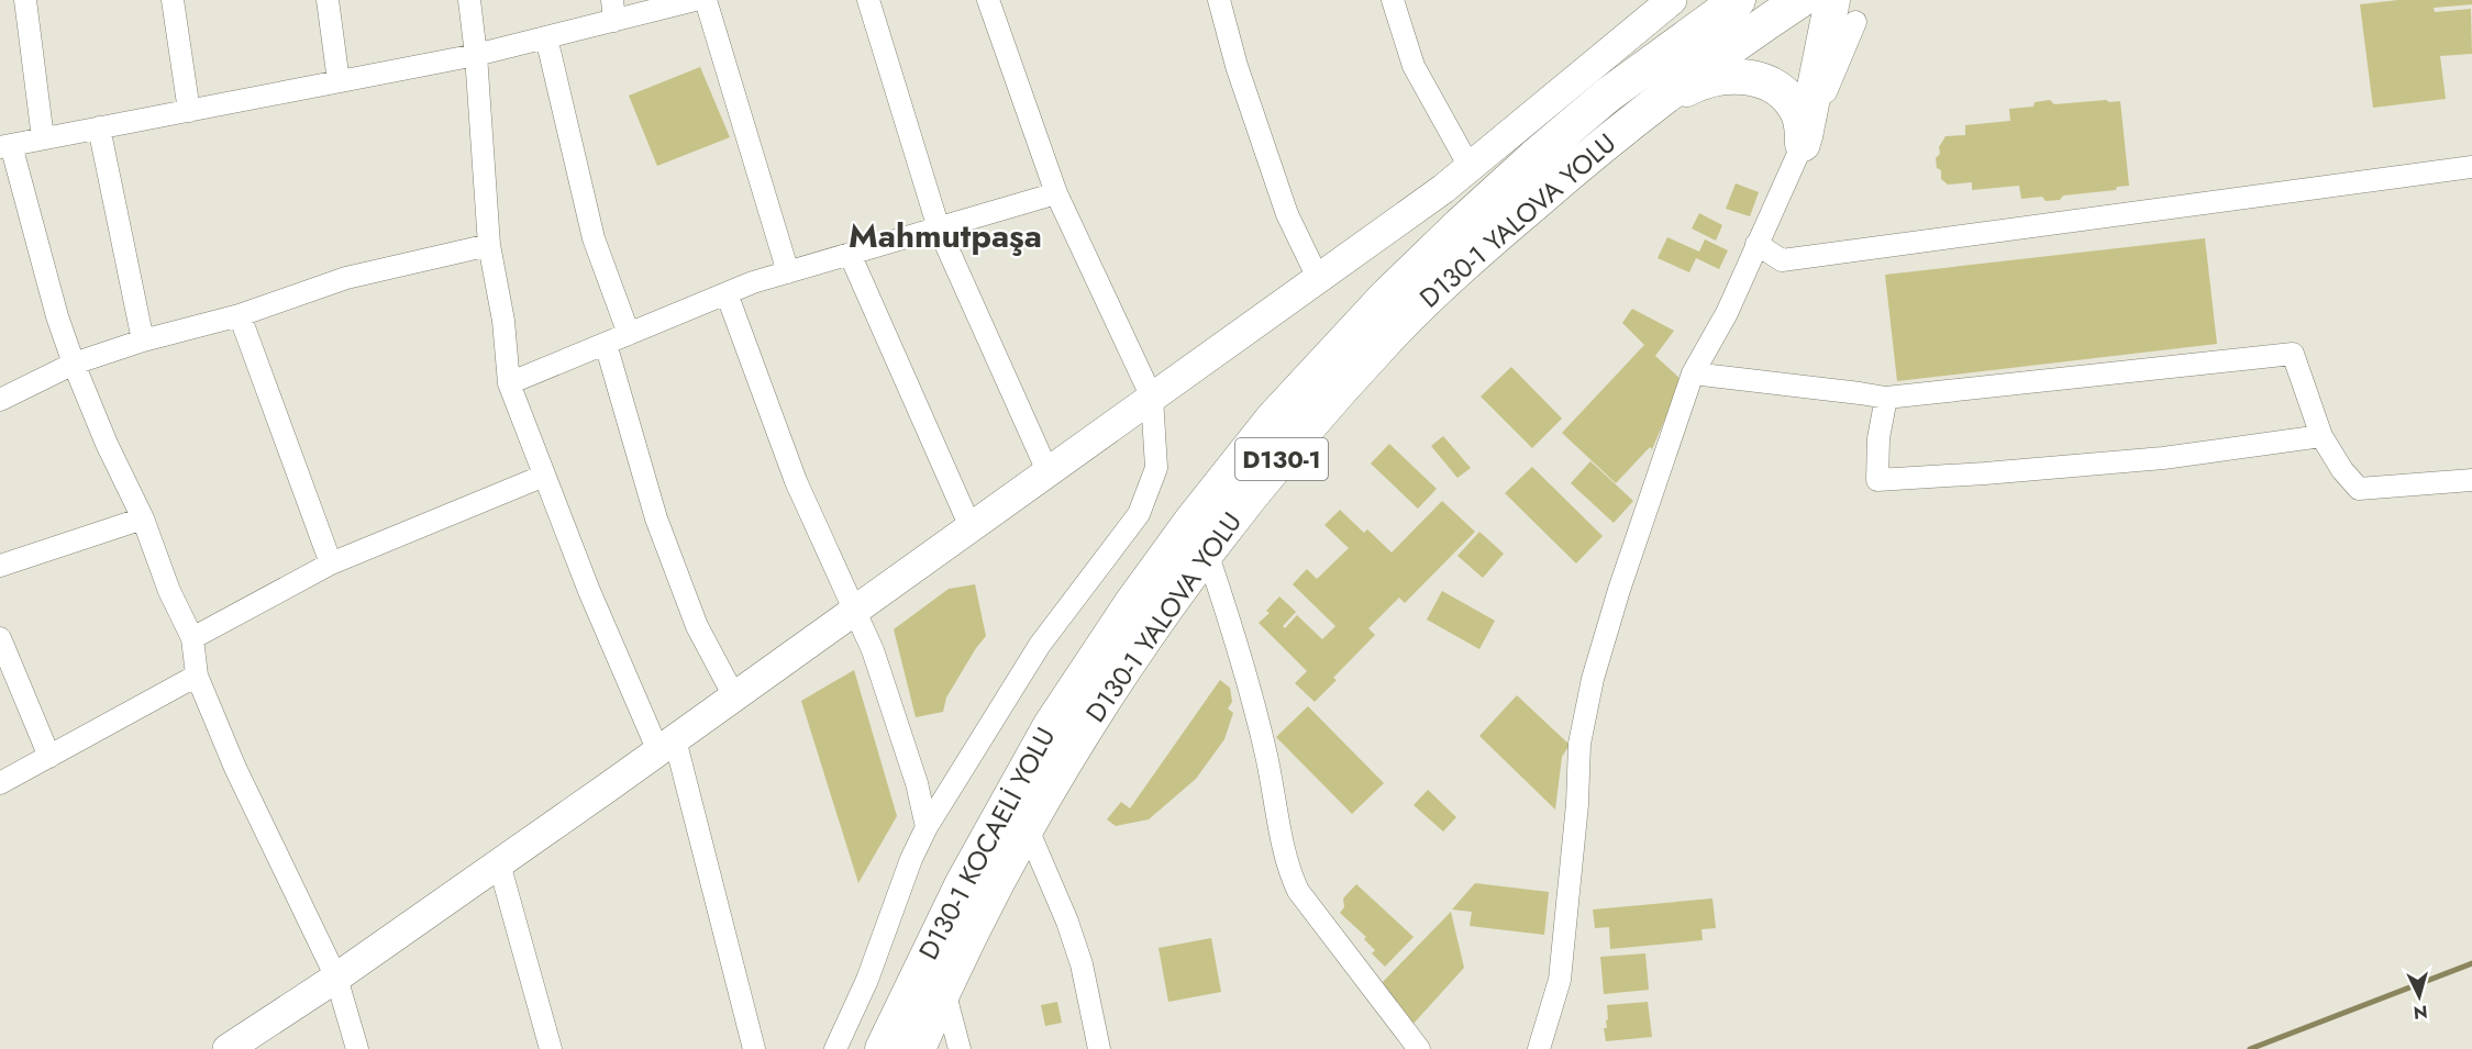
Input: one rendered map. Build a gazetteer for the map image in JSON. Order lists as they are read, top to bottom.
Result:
{
  "streets": {
    "highway": ["D130-1 YALOVA YOLU", "D130-1", "D130-1 KOCAELİ YOLU"]
  },
  "districts": ["Mahmutpaşa"],
  "north": "bottom"
}
